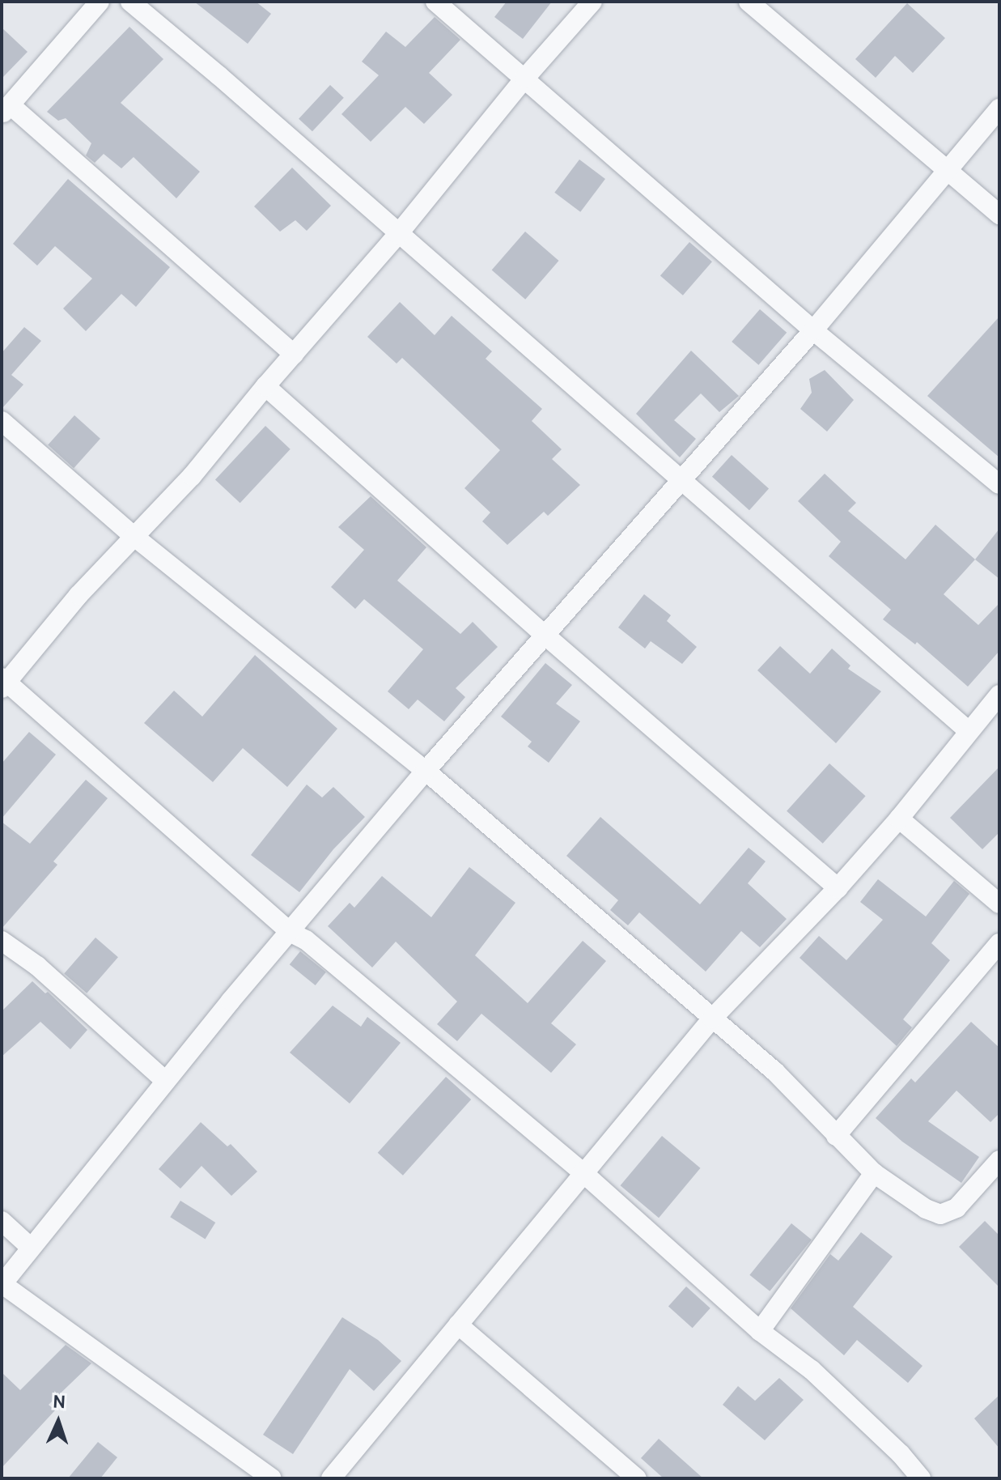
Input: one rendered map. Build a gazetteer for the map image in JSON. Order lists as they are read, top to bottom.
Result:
{
  "north": "top"
}
